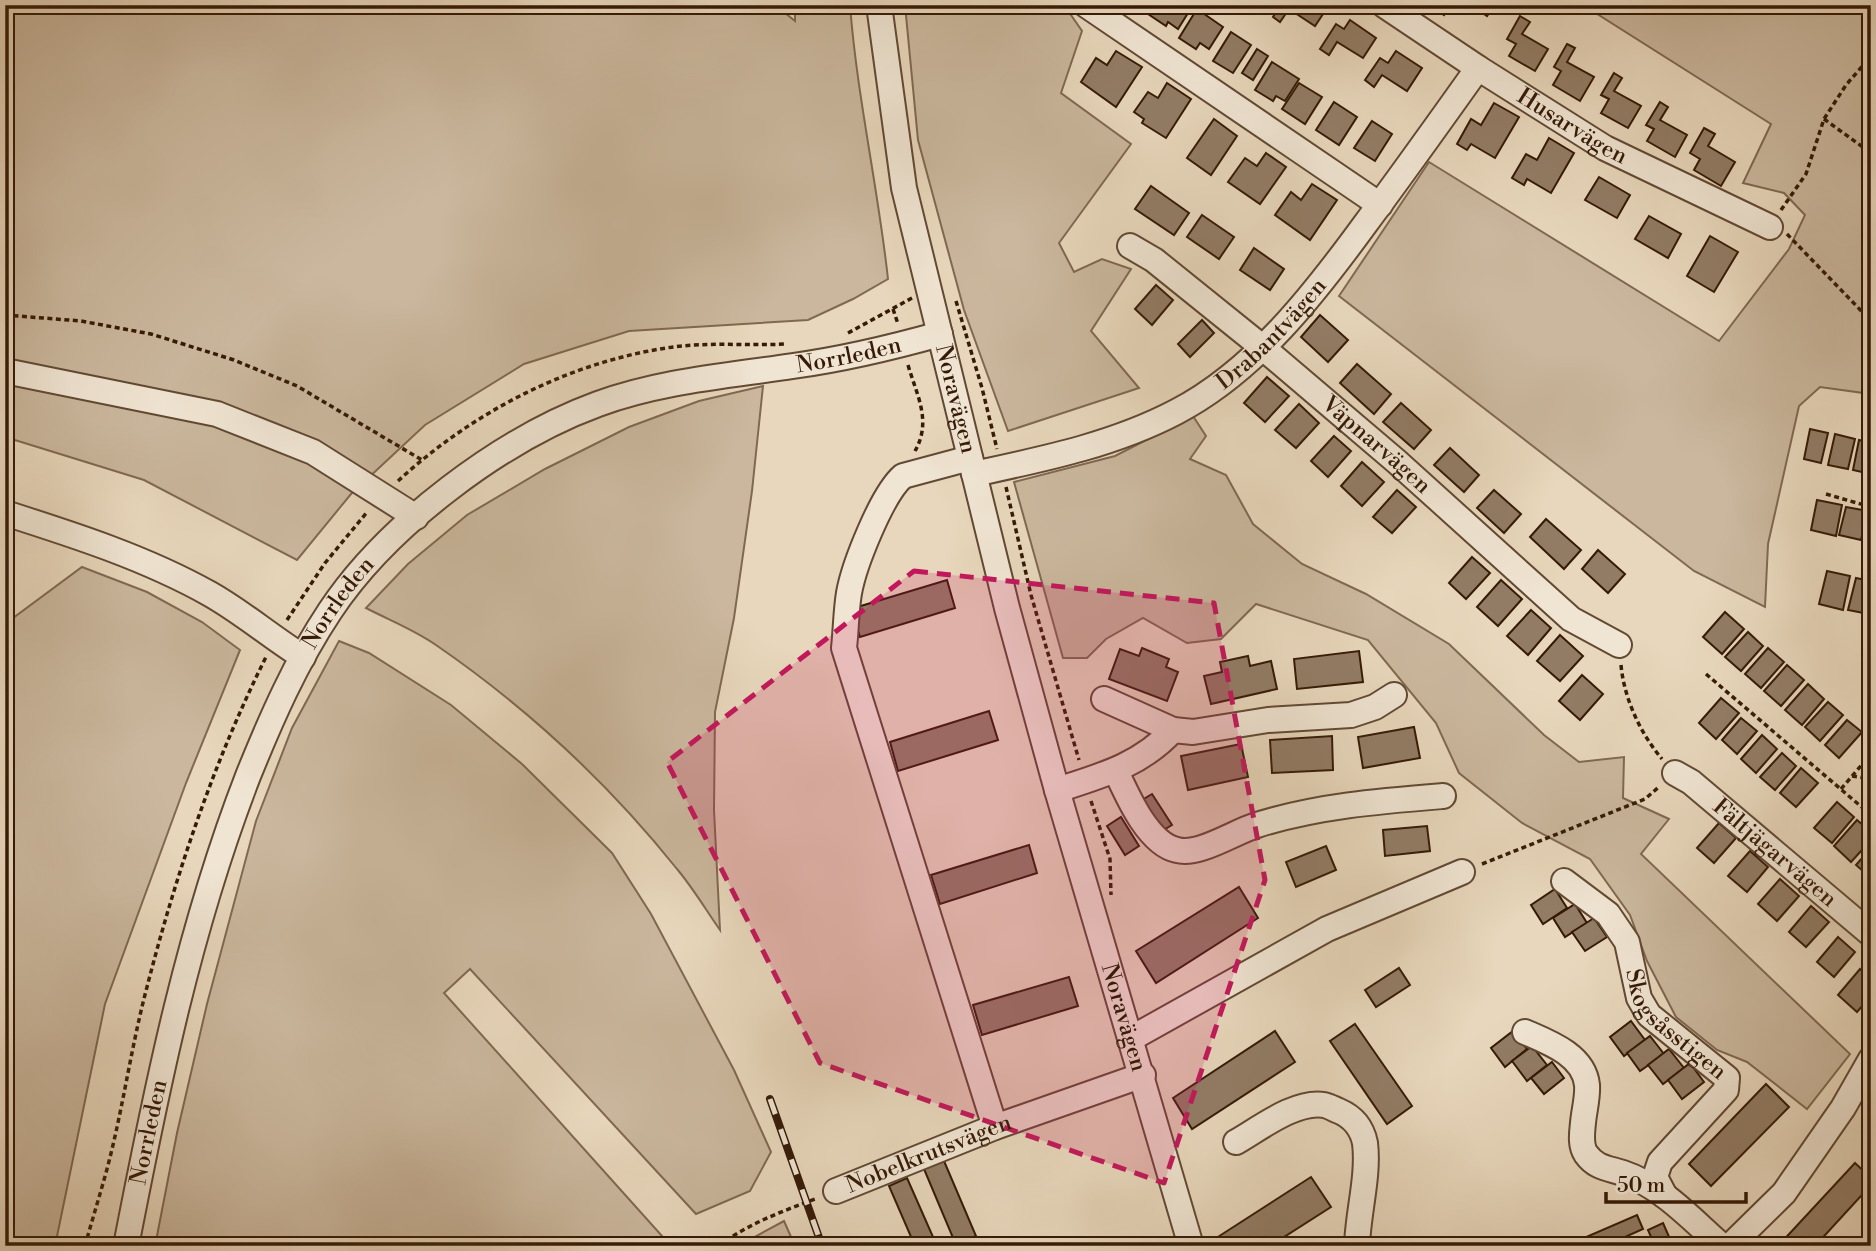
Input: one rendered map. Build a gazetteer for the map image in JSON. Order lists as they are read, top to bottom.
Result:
{
  "streets": {
    "street": [
      "Husarvägen",
      "Drabantvägen",
      "Norrleden",
      "Noravägen",
      "Väpnarvägen",
      "Fältjägarvägen",
      "Skogsåsstigen",
      "Nobelkrutsvägen"
    ]
  },
  "crossings": [
    ["Husarvägen", "Drabantvägen"],
    ["Drabantvägen", "Noravägen"],
    ["Drabantvägen", "Väpnarvägen"],
    ["Drabantvägen", "Nobelkrutsvägen"],
    ["Norrleden", "Noravägen"],
    ["Noravägen", "Nobelkrutsvägen"]
  ],
  "scale_bar": "50 m"
}
